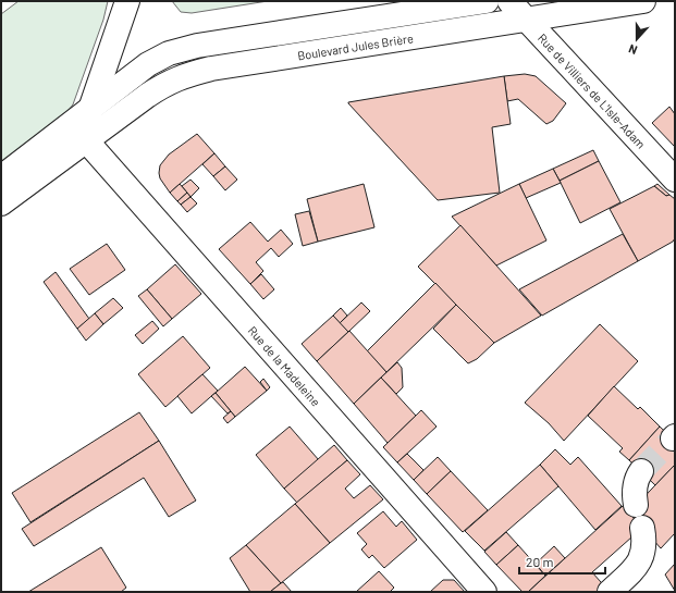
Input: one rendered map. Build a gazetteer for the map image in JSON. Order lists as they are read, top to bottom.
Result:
{
  "streets": {
    "main road": ["Boulevard Jules Brière", "Rue de Villiers de L'Isle-Adam", "Rue de la Madeleine"]
  },
  "crossings": [
    ["Boulevard Jules Brière", "Rue de Villiers de L'Isle-Adam"],
    ["Boulevard Jules Brière", "Rue de la Madeleine"]
  ],
  "scale_bar": "20 m",
  "north": "bottom"
}
